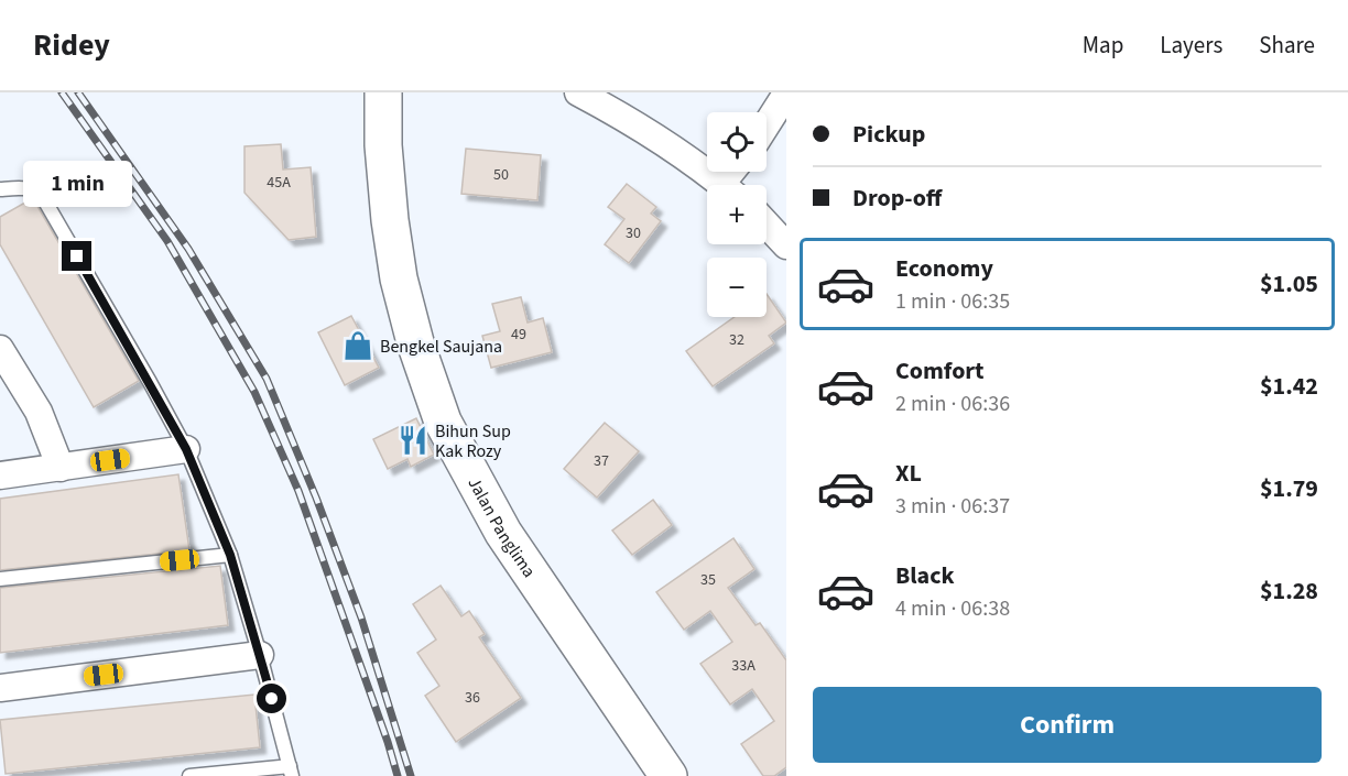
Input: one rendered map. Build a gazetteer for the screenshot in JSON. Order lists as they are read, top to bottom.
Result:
{
  "streets": {
    "main road": ["Jalan Panglima"]
  },
  "places": {
    "shop": ["Bengkel Saujana"],
    "restaurant": ["Bihun Sup Kak Rozy"]
  },
  "house_numbers": [
    "50",
    "45A",
    "30",
    "49",
    "32",
    "37",
    "35",
    "33A",
    "36"
  ],
  "page": {
    "header": "Ridey",
    "nav": ["Map", "Layers", "Share"],
    "banner": ["Pickup", "Drop-off"],
    "map_buttons": ["+", "−"],
    "bubble": "1 min",
    "list": [
      {
        "name": "Economy",
        "note": "1 min · 06:35",
        "value": "$1.05"
      },
      {
        "name": "Comfort",
        "note": "2 min · 06:36",
        "value": "$1.42"
      },
      {
        "name": "XL",
        "note": "3 min · 06:37",
        "value": "$1.79"
      },
      {
        "name": "Black",
        "note": "4 min · 06:38",
        "value": "$1.28"
      }
    ],
    "buttons": "Confirm"
  }
}
